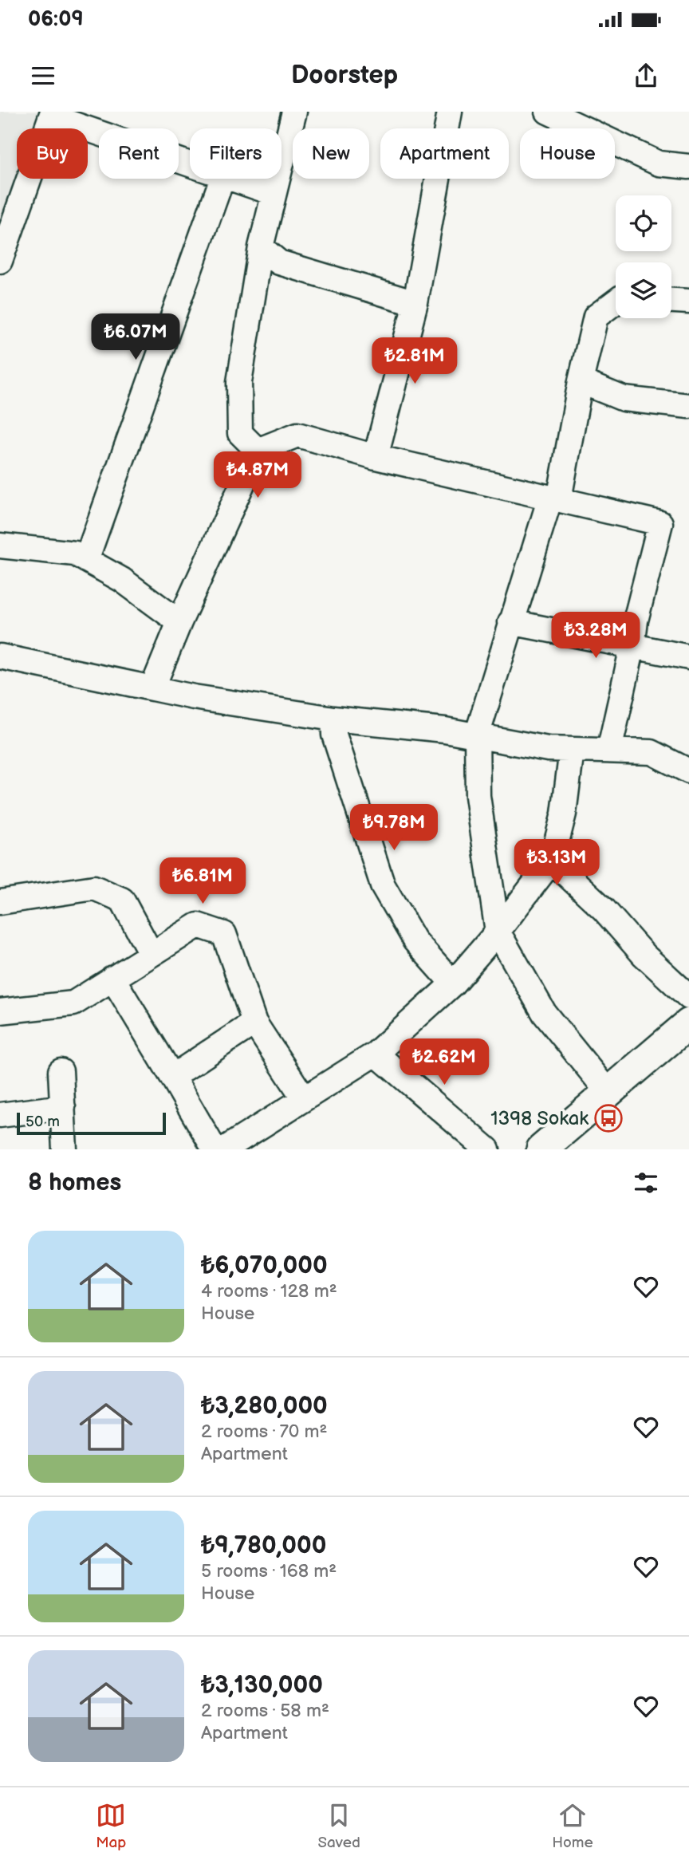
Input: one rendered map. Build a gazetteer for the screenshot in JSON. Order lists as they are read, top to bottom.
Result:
{
  "places": {
    "bus stop": ["1398 Sokak"]
  },
  "scale_bar": "50 m",
  "page": {
    "status": "06:09",
    "header": "Doorstep",
    "chip": [
      "Buy",
      "Rent",
      "Filters",
      "New",
      "Apartment",
      "House"
    ],
    "price": [
      "₺6.07M",
      "₺2.81M",
      "₺4.87M",
      "₺3.28M",
      "₺9.78M",
      "₺3.13M",
      "₺6.81M",
      "₺2.62M"
    ],
    "scale": "50 m",
    "heading": "8 homes",
    "list": [
      {
        "name": "₺6,070,000",
        "note": "4 rooms · 128 m² · House"
      },
      {
        "name": "₺3,280,000",
        "note": "2 rooms · 70 m² · Apartment"
      },
      {
        "name": "₺9,780,000",
        "note": "5 rooms · 168 m² · House"
      },
      {
        "name": "₺3,130,000",
        "note": "2 rooms · 58 m² · Apartment"
      }
    ],
    "tabs": ["Map", "Saved", "Home"]
  }
}
